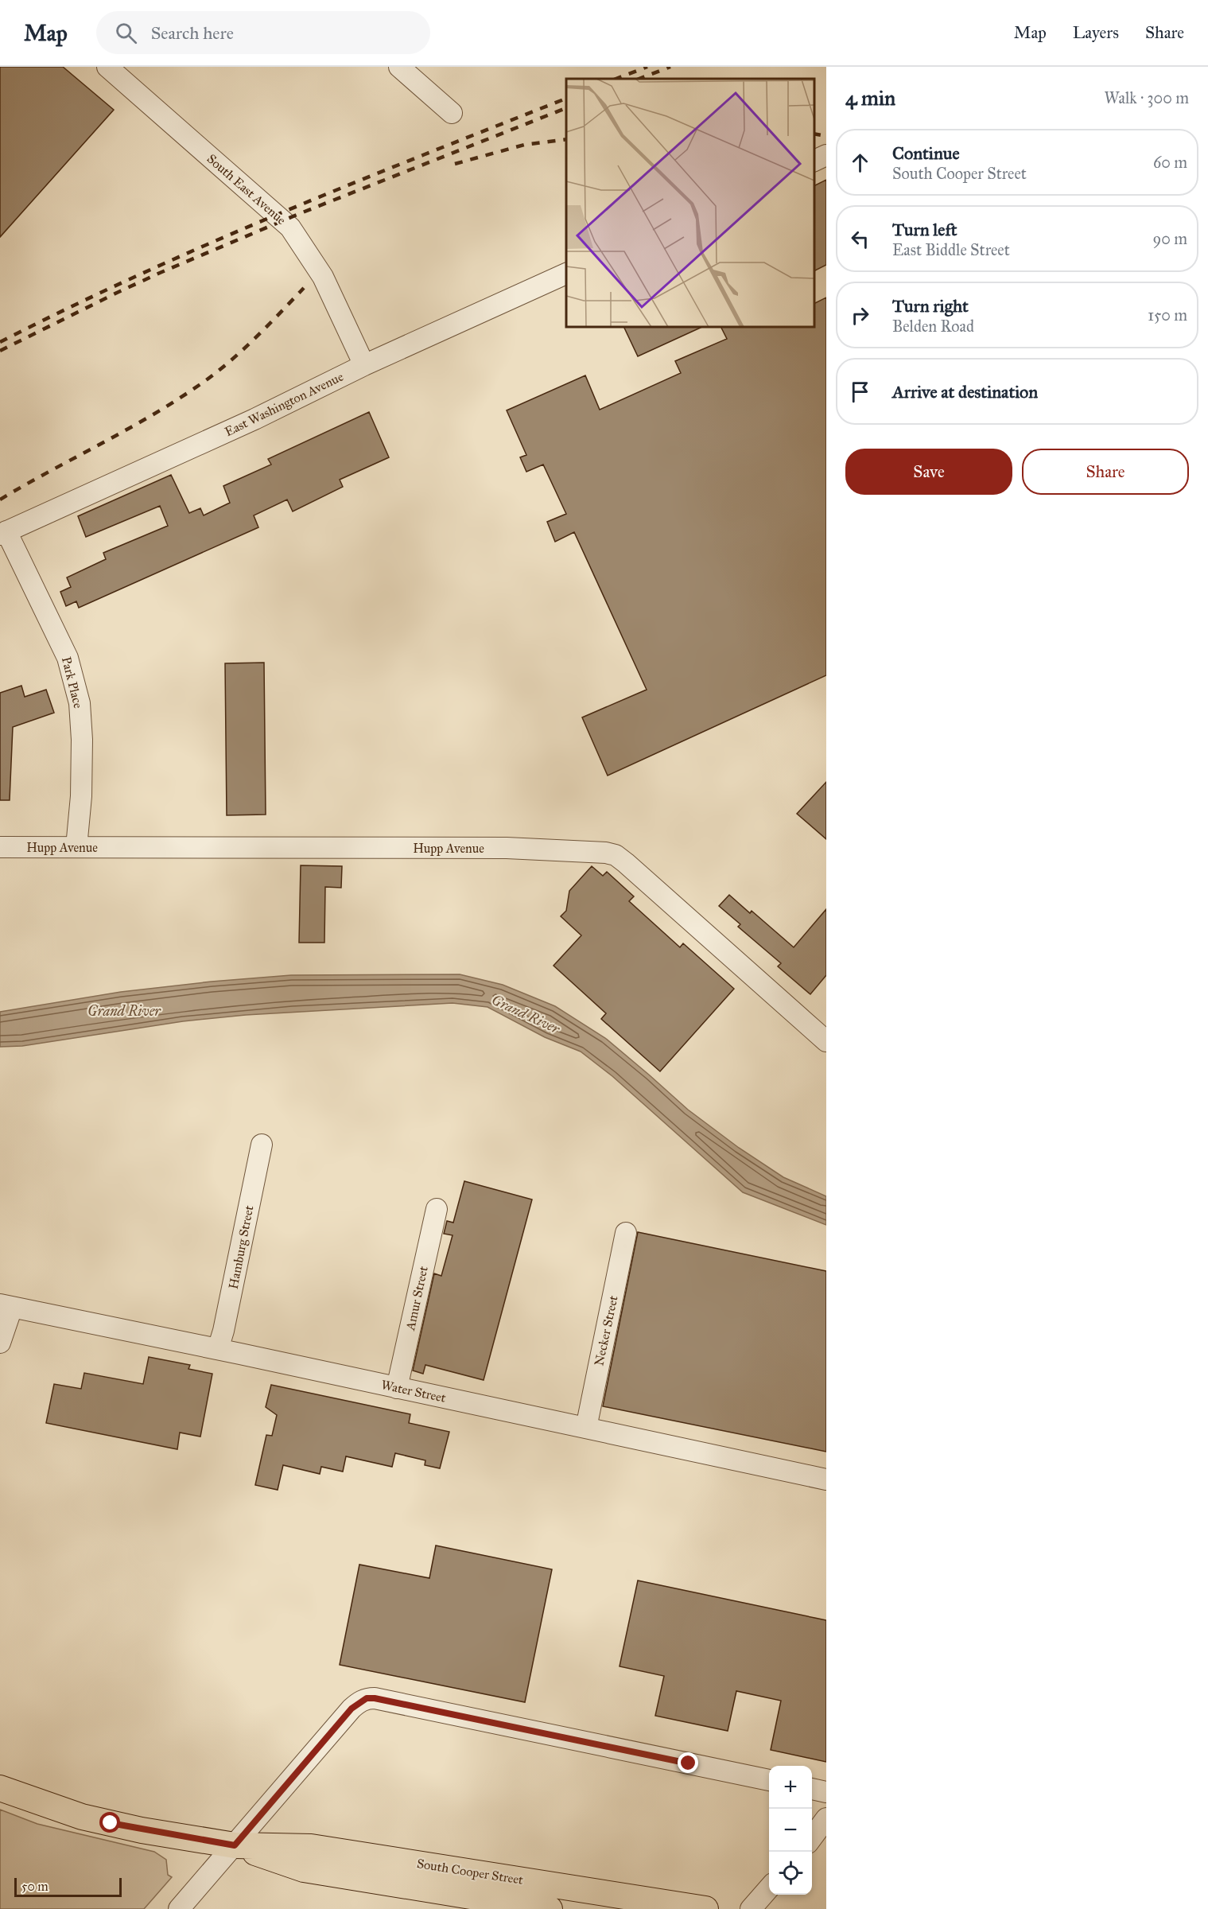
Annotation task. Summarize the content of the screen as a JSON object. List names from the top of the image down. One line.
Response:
{"streets":{"main road":["South Cooper Street"],"street":["South East Avenue","East Washington Avenue","Park Place","Hupp Avenue","Hamburg Street","Amur Street","Necker Street","Water Street"]},"crossings":[["South East Avenue","East Washington Avenue"],["East Washington Avenue","Park Place"],["Park Place","Hupp Avenue"],["Hamburg Street","Water Street"],["Amur Street","Water Street"],["Necker Street","Water Street"]],"water":["Grand River"],"scale_bar":"50 m","page":{"header":"Map","search":"Search here","nav":["Map","Layers","Share"],"heading":["4 min","Walk · 300 m"],"list":[["Continue","South Cooper Street","60 m"],["Turn left","East Biddle Street","90 m"],["Turn right","Belden Road","150 m"],"Arrive at destination"],"buttons":["Save","Share"],"map_buttons":["+","−"],"scale":"50 m"}}
